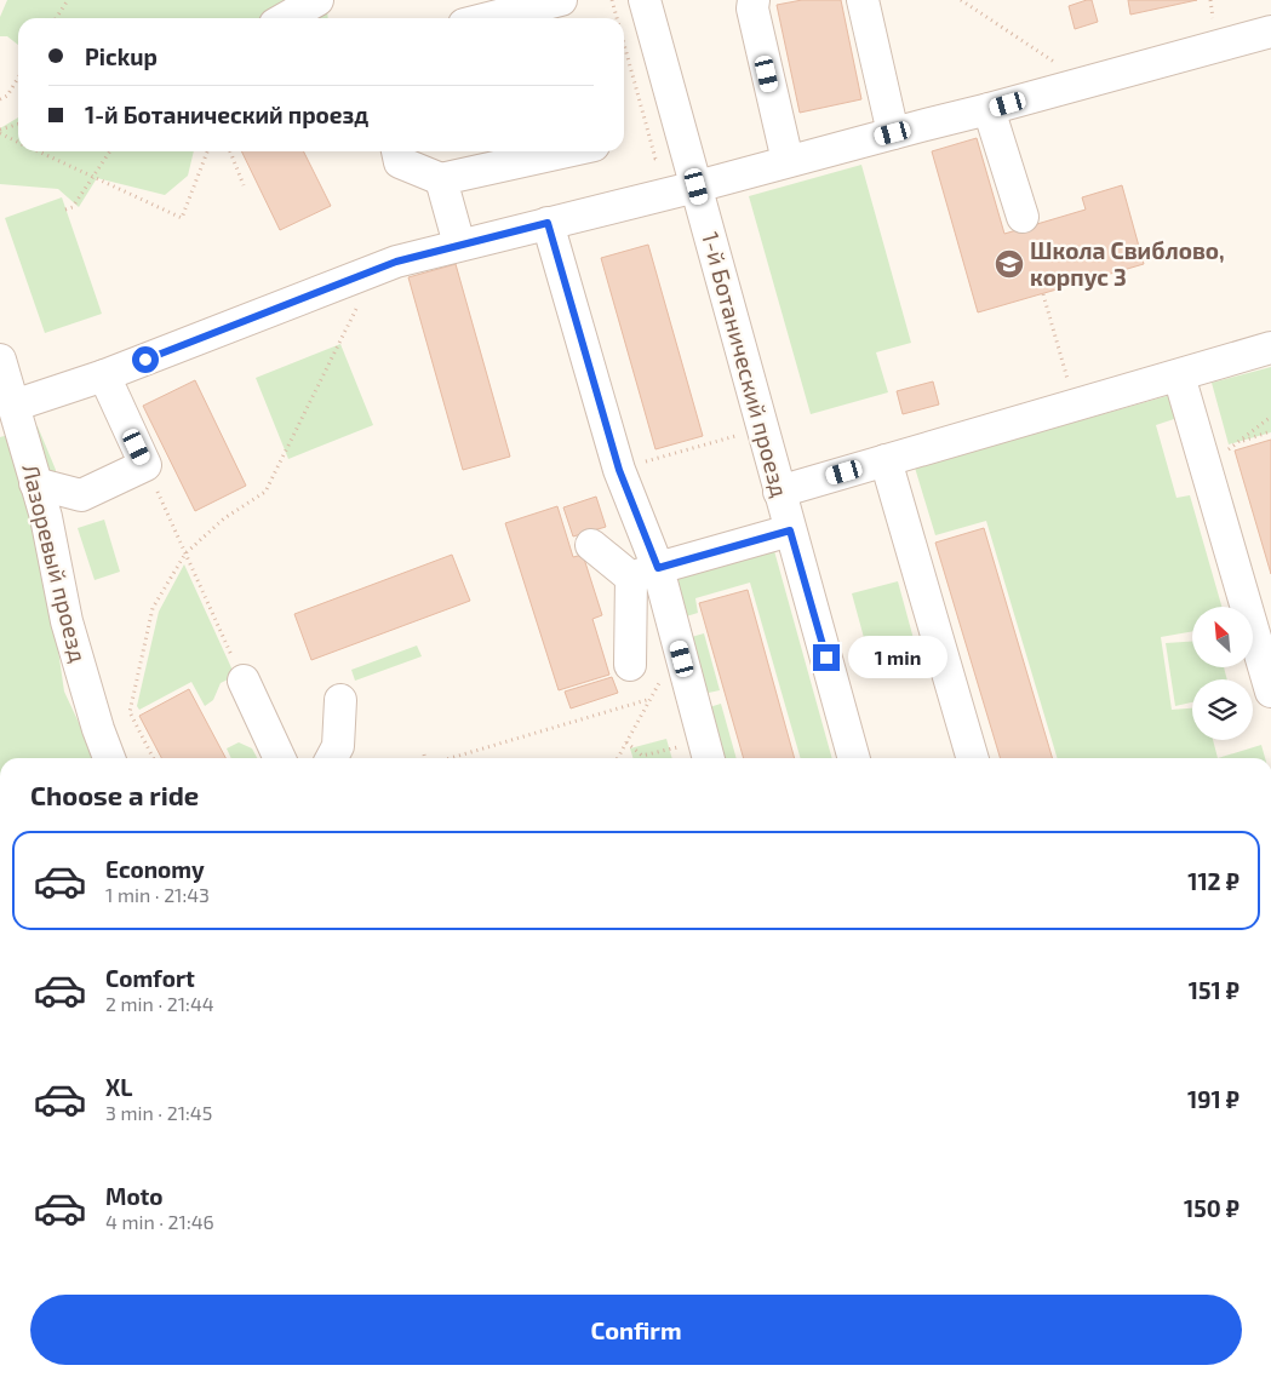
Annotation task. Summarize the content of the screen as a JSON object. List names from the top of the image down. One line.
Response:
{"streets":{"street":["1-й Ботанический проезд","Лазоревый проезд"]},"places":{"school or university":["Школа Свиблово, корпус 3"]},"north":"top left","page":{"banner":["Pickup","1-й Ботанический проезд"],"bubble":"1 min","heading":"Choose a ride","list":[{"name":"Economy","note":"1 min · 21:43","value":"112 ₽"},{"name":"Comfort","note":"2 min · 21:44","value":"151 ₽"},{"name":"XL","note":"3 min · 21:45","value":"191 ₽"},{"name":"Moto","note":"4 min · 21:46","value":"150 ₽"}],"buttons":"Confirm"}}
